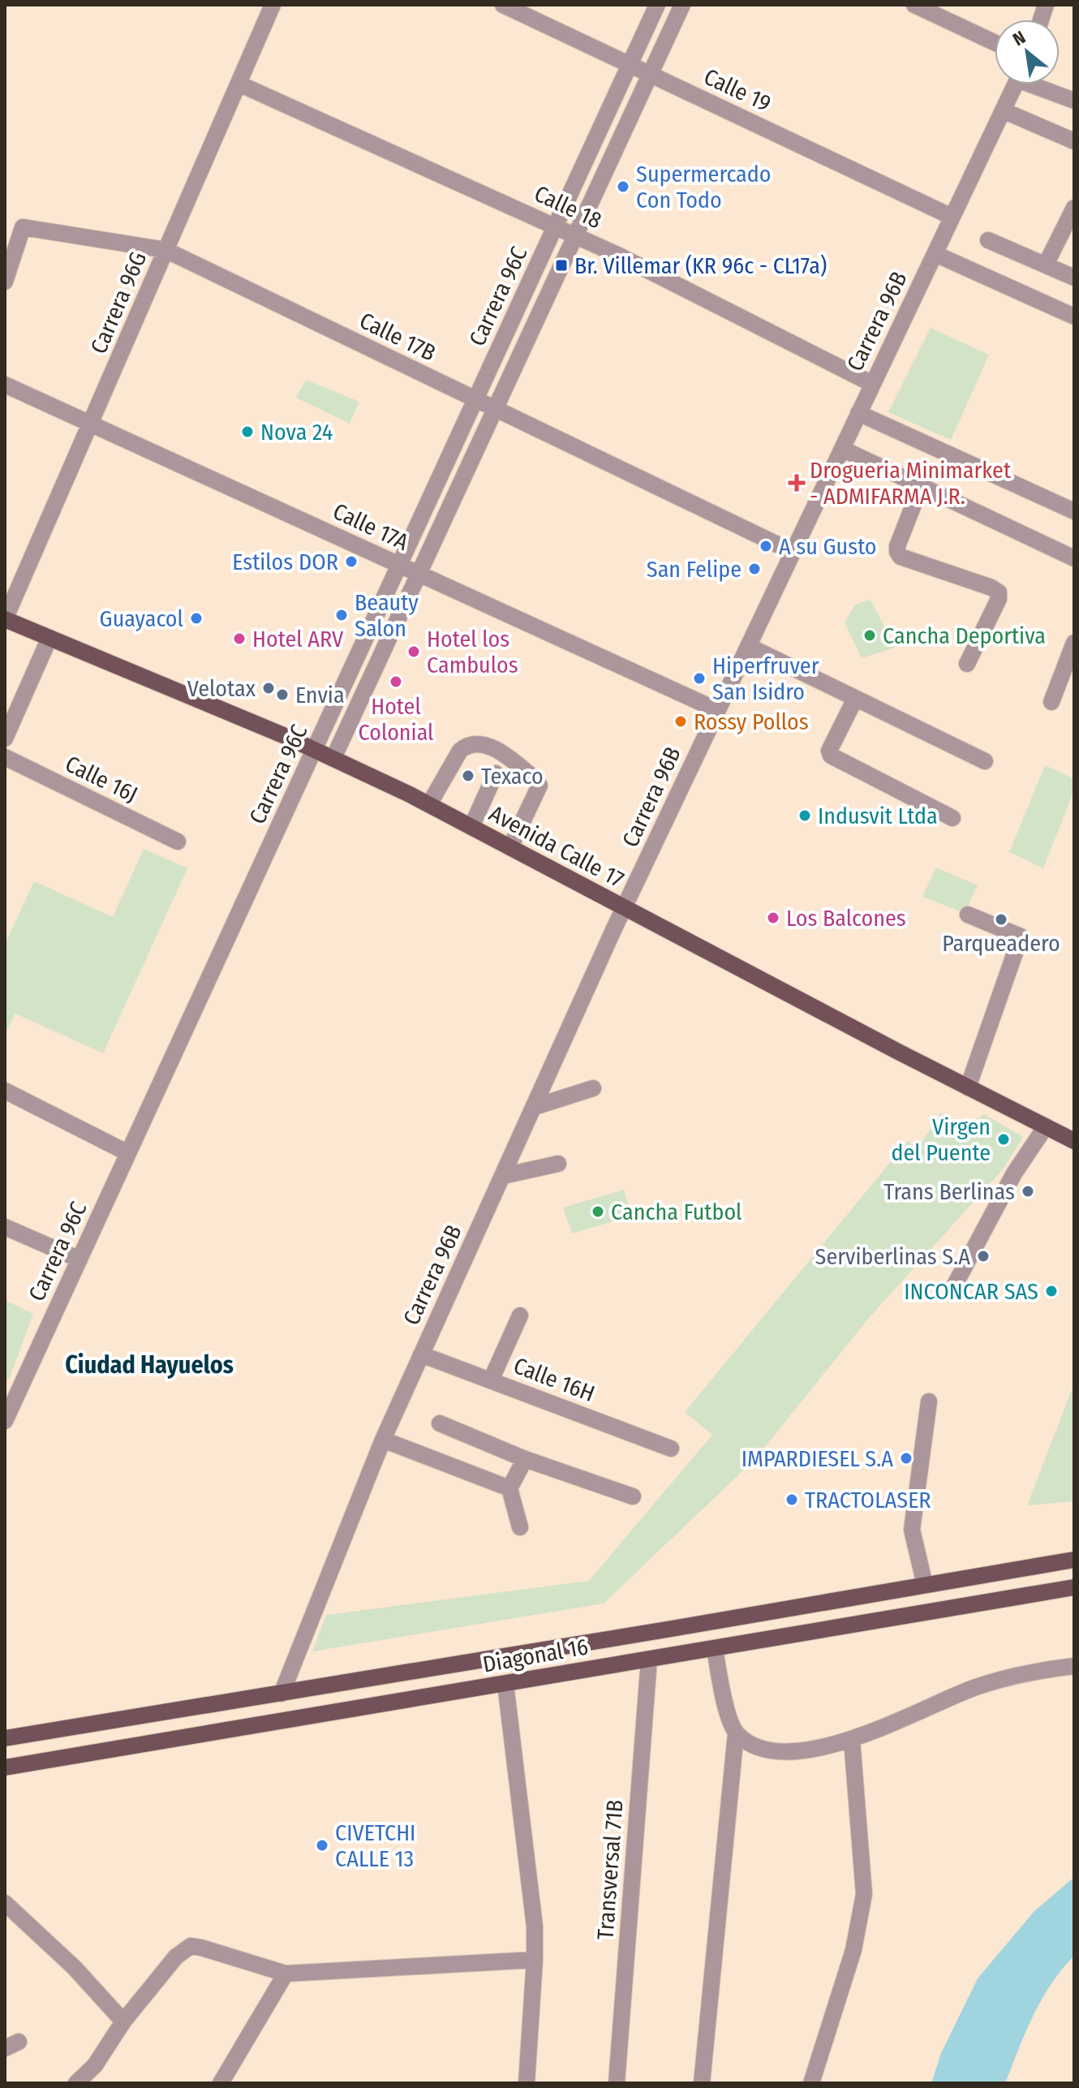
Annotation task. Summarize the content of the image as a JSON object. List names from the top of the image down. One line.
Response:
{"streets":{"main road":["Avenida Calle 17","Diagonal 16"],"street":["Calle 19","Calle 18","Carrera 96C","Carrera 96G","Carrera 96B","Calle 17B","Calle 17A","Calle 16J","Calle 16H","Transversal 71B"]},"crossings":[["Calle 19","Carrera 96C"],["Calle 19","Carrera 96B"],["Calle 18","Carrera 96C"],["Calle 18","Carrera 96G"],["Calle 18","Carrera 96B"],["Carrera 96C","Calle 17B"],["Carrera 96C","Calle 17A"],["Carrera 96C","Avenida Calle 17"],["Carrera 96G","Calle 17B"],["Carrera 96G","Calle 17A"],["Carrera 96G","Avenida Calle 17"],["Carrera 96B","Calle 17B"],["Carrera 96B","Calle 17A"],["Carrera 96B","Avenida Calle 17"],["Carrera 96B","Calle 16H"],["Carrera 96B","Diagonal 16"],["Diagonal 16","Transversal 71B"]],"districts":["Ciudad Hayuelos"],"places":{"other":["Supermercado Con Todo","Nova 24","A su Gusto","Estilos DOR","San Felipe","Beauty Salon","Guayacol","Cancha Deportiva","Hotel ARV","Hotel los Cambulos","Hiperfruver San Isidro","Hotel Colonial","Velotax","Envia","Rossy Pollos","Texaco","Indusvit Ltda","Los Balcones","Parqueadero","Virgen del Puente","Trans Berlinas","Cancha Futbol","Serviberlinas S.A","INCONCAR SAS","IMPARDIESEL S.A","TRACTOLASER","CIVETCHI CALLE 13"],"transit":["Br. Villemar (KR 96c - CL17a)"],"health":["Drogueria Minimarket - ADMIFARMA J.R."]},"north":"top left"}
